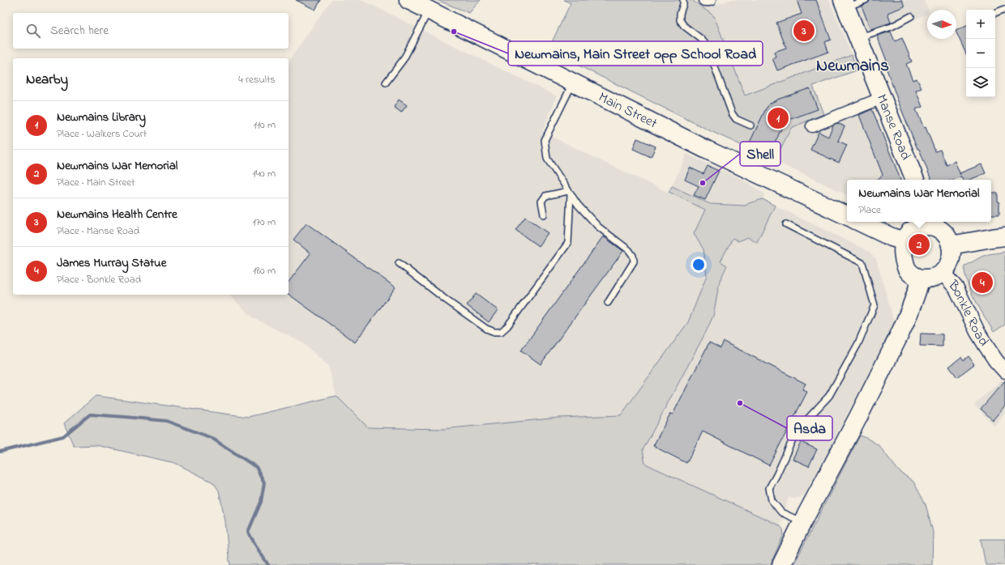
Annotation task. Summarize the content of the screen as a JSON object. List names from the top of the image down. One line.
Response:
{"streets":{"main road":["Main Street","Manse Road"],"street":["Bonkle Road"]},"districts":["Newmains"],"places":["Newmains, Main Street opp School Road","Shell","Asda"],"north":"right","page":{"map_buttons":["+","−"],"search":"Search here","pins":["3","1","2","4"],"heading":["Nearby","4 results"],"list":[{"mark":"1","name":"Newmains Library","note":"Place · Walkers Court","value":"110 m"},{"mark":"2","name":"Newmains War Memorial","note":"Place · Main Street","value":"140 m"},{"mark":"3","name":"Newmains Health Centre","note":"Place · Manse Road","value":"170 m"},{"mark":"4","name":"James Murray Statue","note":"Place · Bonkle Road","value":"180 m"}],"popup":["Newmains War Memorial","Place"]}}
